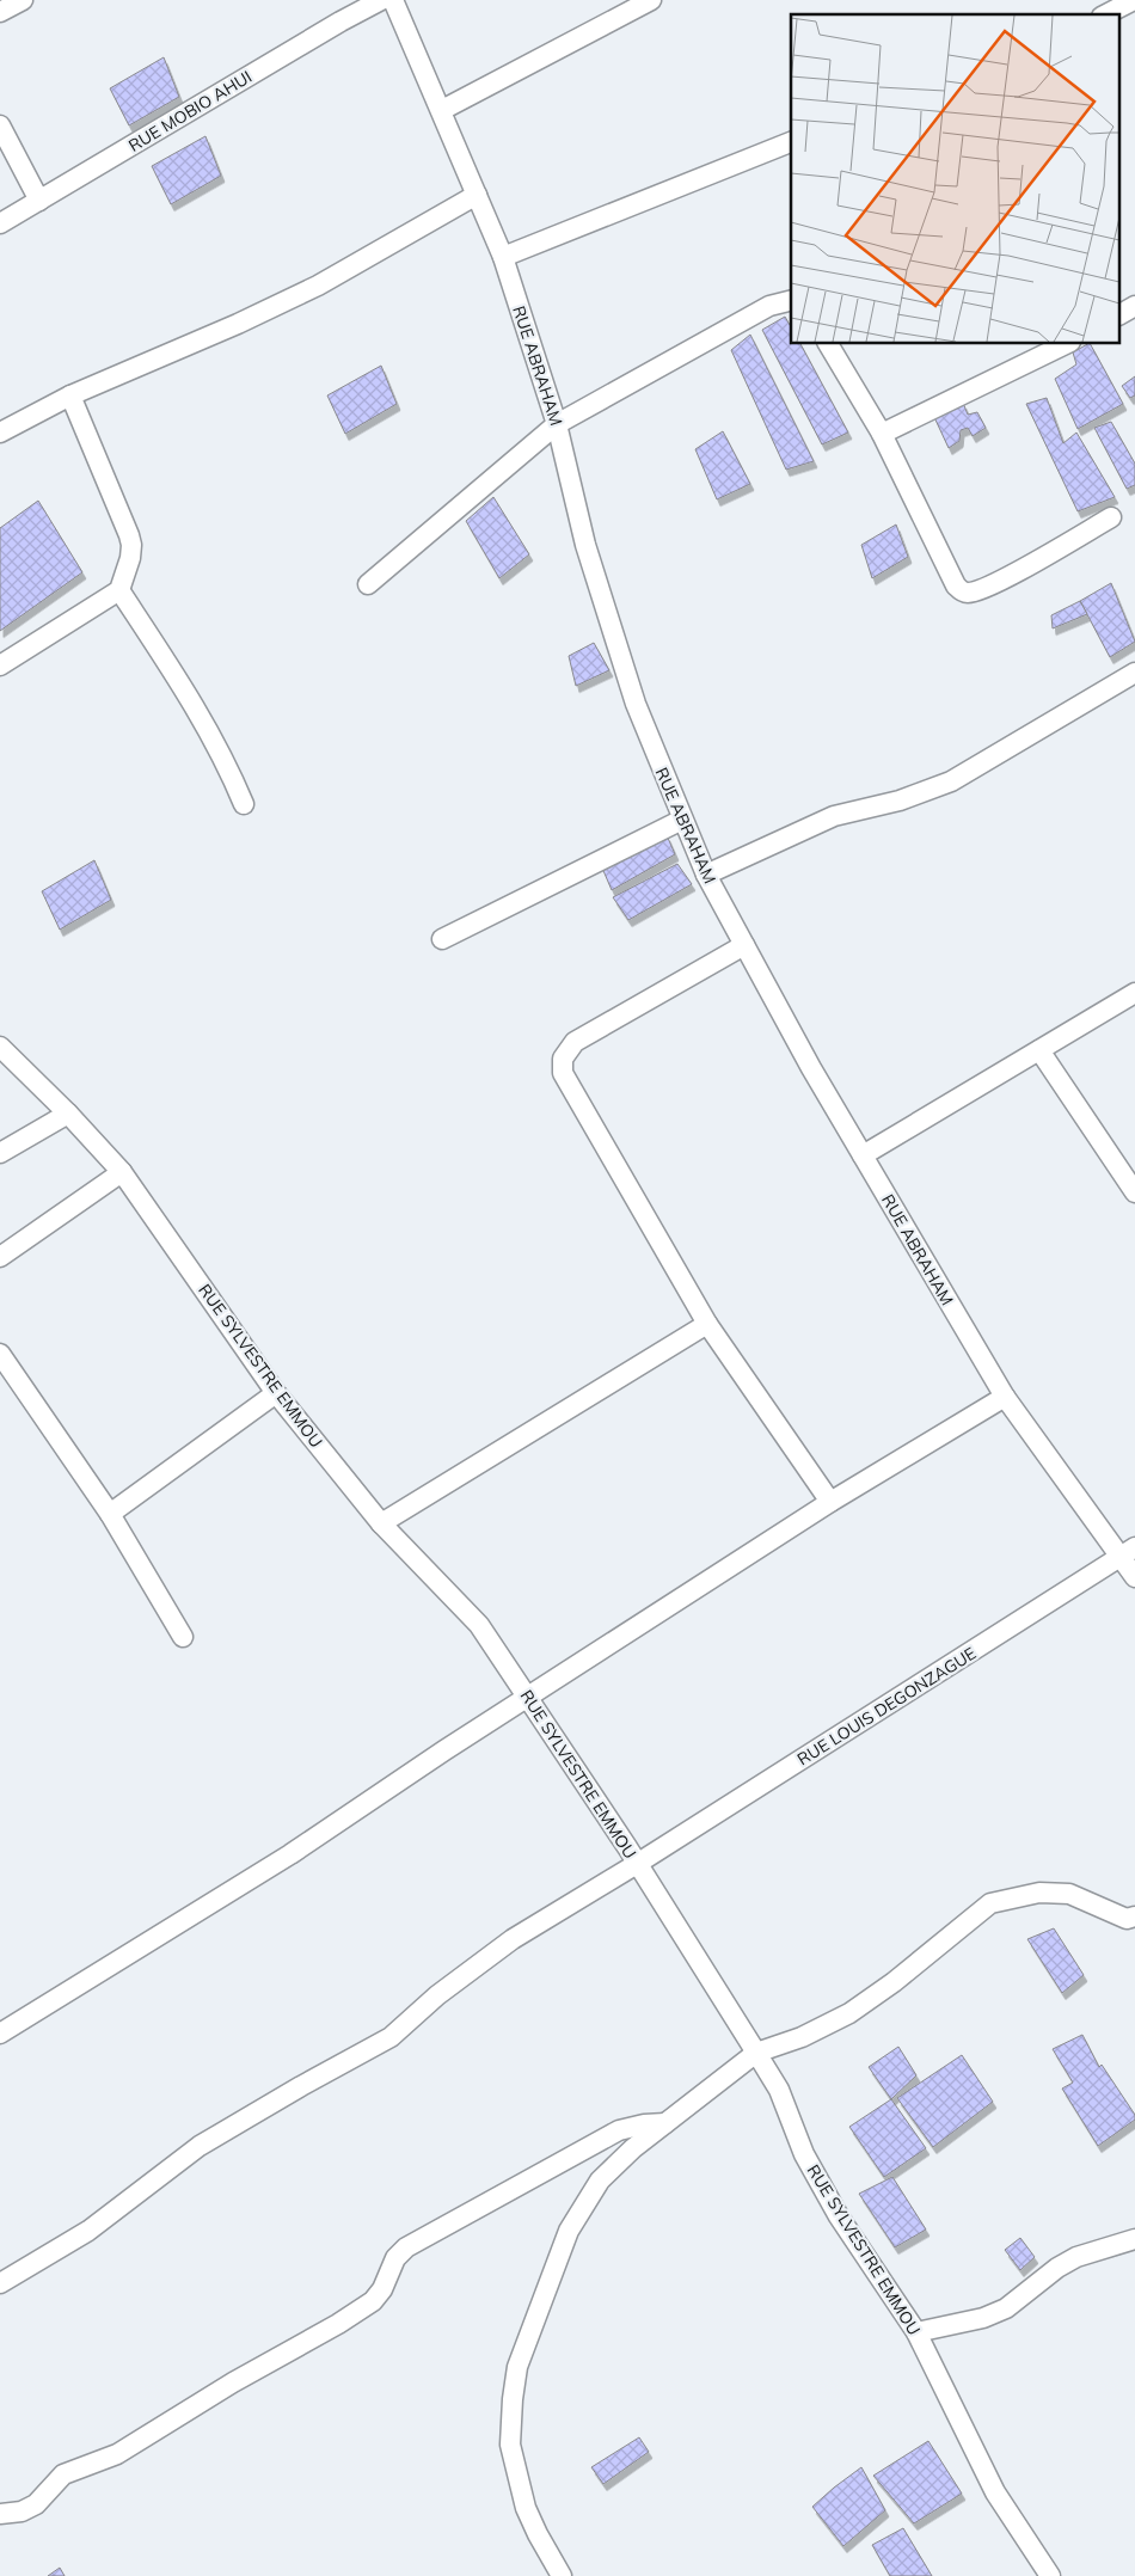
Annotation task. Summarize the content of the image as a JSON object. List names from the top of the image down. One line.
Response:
{"streets":{"street":["RUE MOBIO AHUI","RUE ABRAHAM","RUE SYLVESTRE EMMOU","RUE LOUIS DEGONZAGUE"]},"crossings":[["RUE ABRAHAM","RUE LOUIS DEGONZAGUE"],["RUE SYLVESTRE EMMOU","RUE LOUIS DEGONZAGUE"]]}
